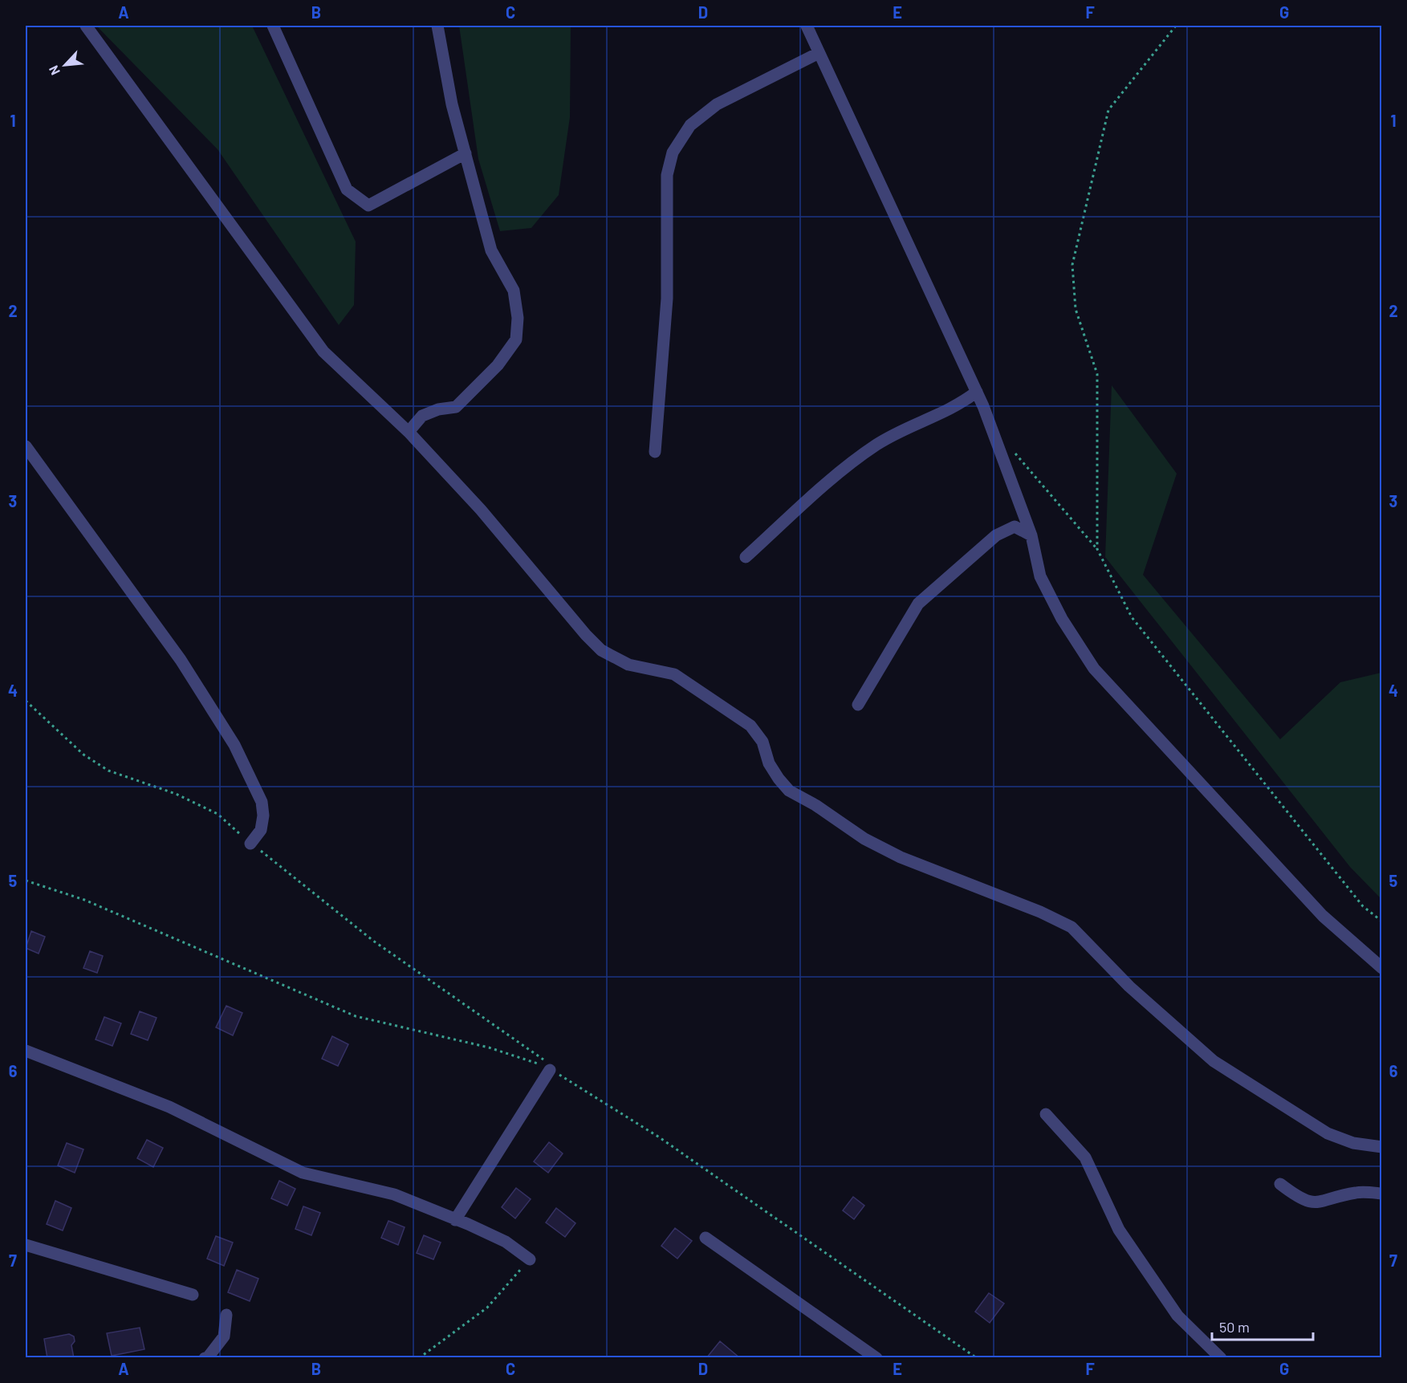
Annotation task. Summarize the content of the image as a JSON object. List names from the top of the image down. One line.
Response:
{"scale_bar":"50 m","north":"bottom left","grid":{"columns":["A","B","C","D","E","F","G"],"rows":["1","2","3","4","5","6","7"]}}
